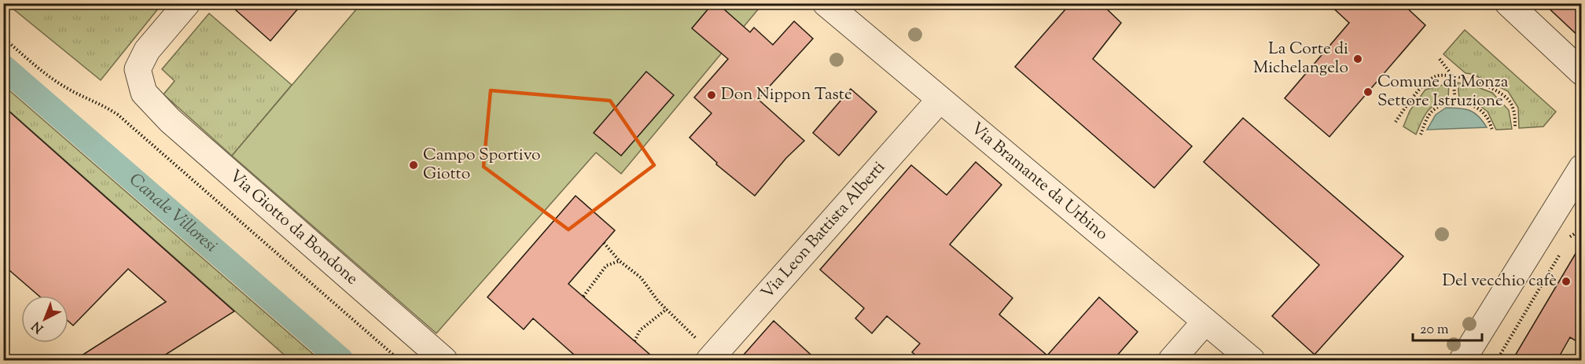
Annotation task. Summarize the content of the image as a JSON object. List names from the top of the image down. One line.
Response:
{"streets":{"street":["Via Bramante da Urbino","Via Giotto da Bondone","Via Leon Battista Alberti"]},"crossings":[["Via Bramante da Urbino","Via Leon Battista Alberti"]],"water":["Canale Villoresi"],"places":["La Corte di Michelangelo","Comune di Monza Settore Istruzione","Don Nippon Taste","Campo Sportivo Giotto","Del vecchio cafè"],"scale_bar":"20 m","north":"bottom left"}
